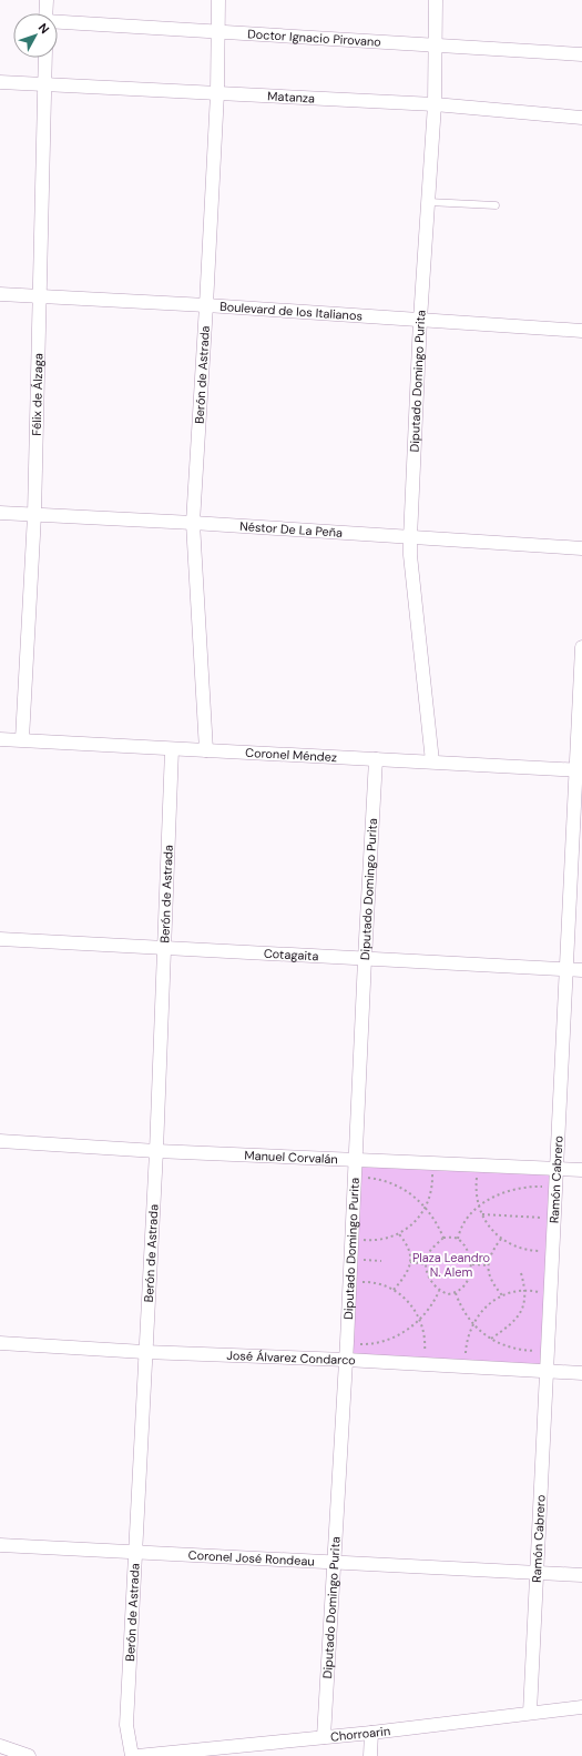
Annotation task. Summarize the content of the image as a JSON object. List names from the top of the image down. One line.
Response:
{"streets":{"street":["Doctor Ignacio Pirovano","Matanza","Boulevard de los Italianos","Berón de Astrada","Diputado Domingo Purita","Félix de Álzaga","Néstor De La Peña","Coronel Méndez","Cotagaita","Manuel Corvalán","Ramón Cabrero","José Álvarez Condarco","Coronel José Rondeau","Chorroarin"]},"crossings":[["Doctor Ignacio Pirovano","Berón de Astrada"],["Doctor Ignacio Pirovano","Diputado Domingo Purita"],["Matanza","Berón de Astrada"],["Matanza","Diputado Domingo Purita"],["Matanza","Félix de Álzaga"],["Boulevard de los Italianos","Berón de Astrada"],["Boulevard de los Italianos","Diputado Domingo Purita"],["Boulevard de los Italianos","Félix de Álzaga"],["Berón de Astrada","Néstor De La Peña"],["Berón de Astrada","Coronel Méndez"],["Berón de Astrada","Cotagaita"],["Berón de Astrada","Manuel Corvalán"],["Berón de Astrada","José Álvarez Condarco"],["Berón de Astrada","Coronel José Rondeau"],["Diputado Domingo Purita","Néstor De La Peña"],["Diputado Domingo Purita","Coronel Méndez"],["Diputado Domingo Purita","Cotagaita"],["Diputado Domingo Purita","Manuel Corvalán"],["Diputado Domingo Purita","José Álvarez Condarco"],["Diputado Domingo Purita","Coronel José Rondeau"],["Diputado Domingo Purita","Chorroarin"],["Félix de Álzaga","Néstor De La Peña"],["Félix de Álzaga","Coronel Méndez"],["Coronel Méndez","Ramón Cabrero"],["Cotagaita","Ramón Cabrero"],["Manuel Corvalán","Ramón Cabrero"],["Ramón Cabrero","José Álvarez Condarco"],["Ramón Cabrero","Coronel José Rondeau"],["Ramón Cabrero","Chorroarin"]],"parks":["Plaza Leandro N. Alem"],"north":"top right"}
